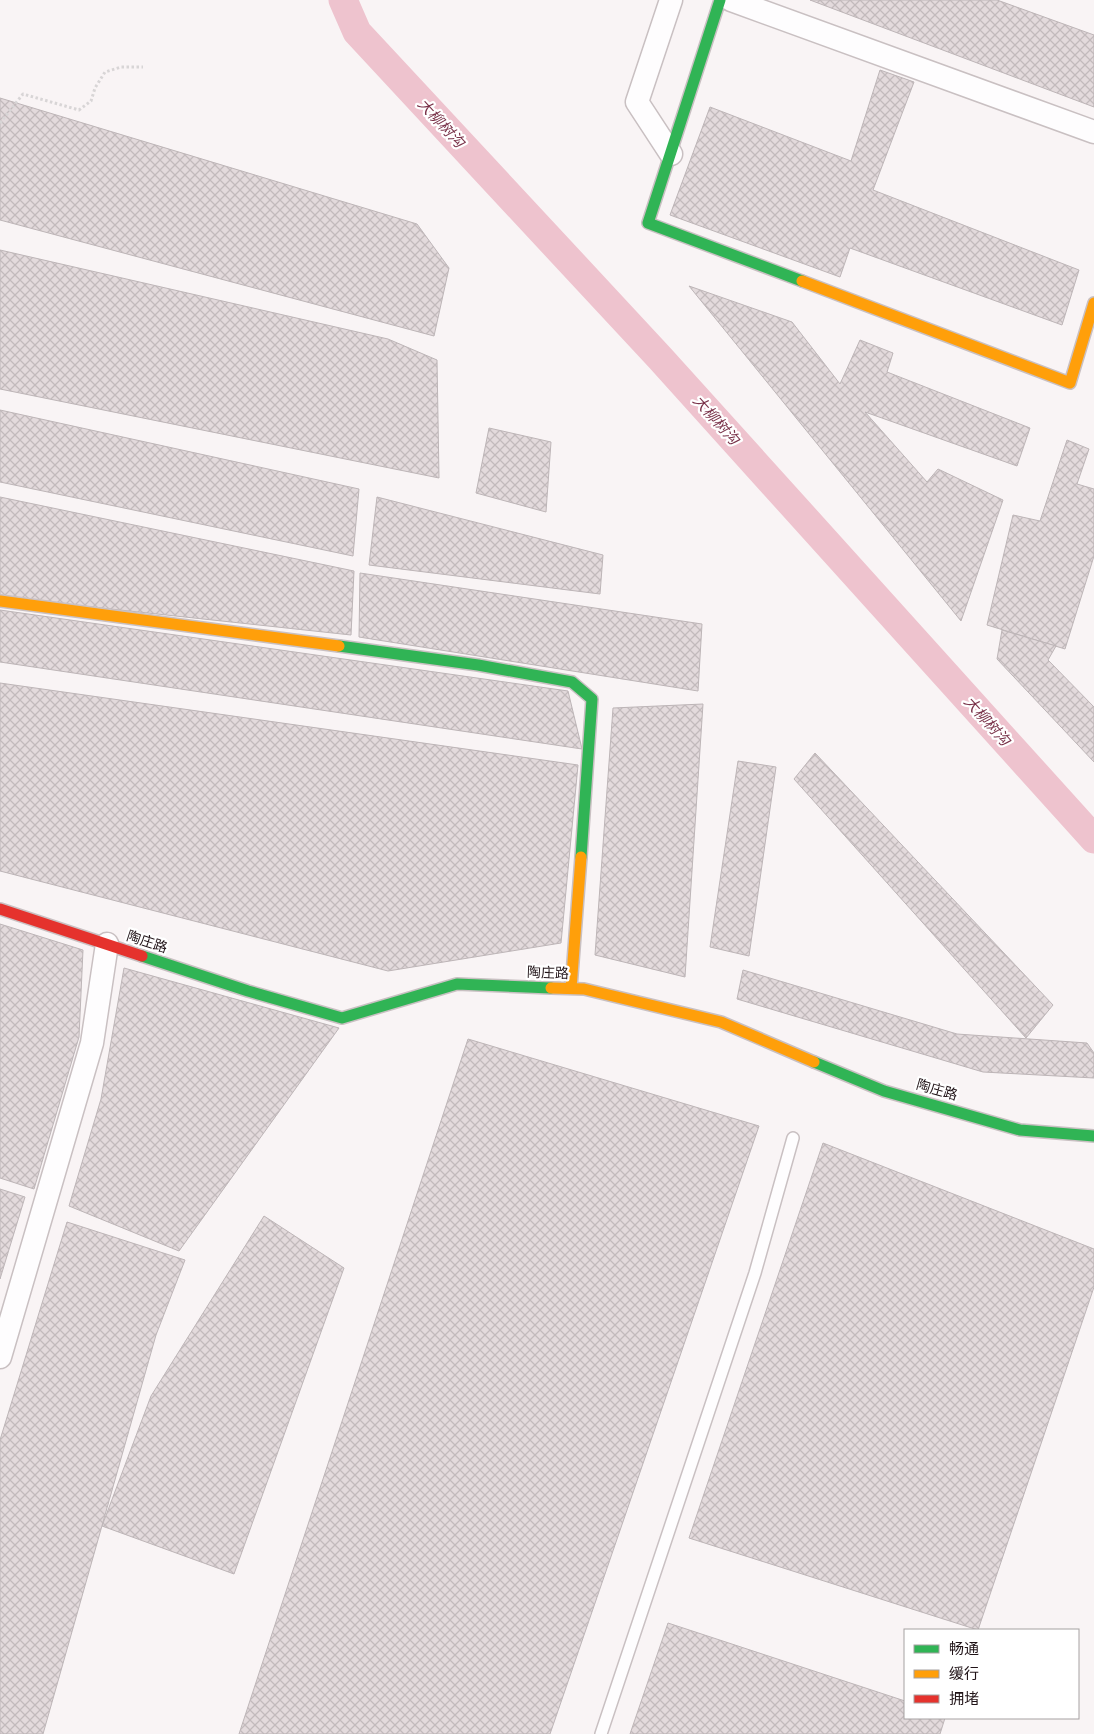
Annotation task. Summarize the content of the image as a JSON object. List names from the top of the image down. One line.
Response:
{"streets":{"street":["陶庄路"]},"water":["大柳树沟"],"legend":["畅通","缓行","拥堵"]}
